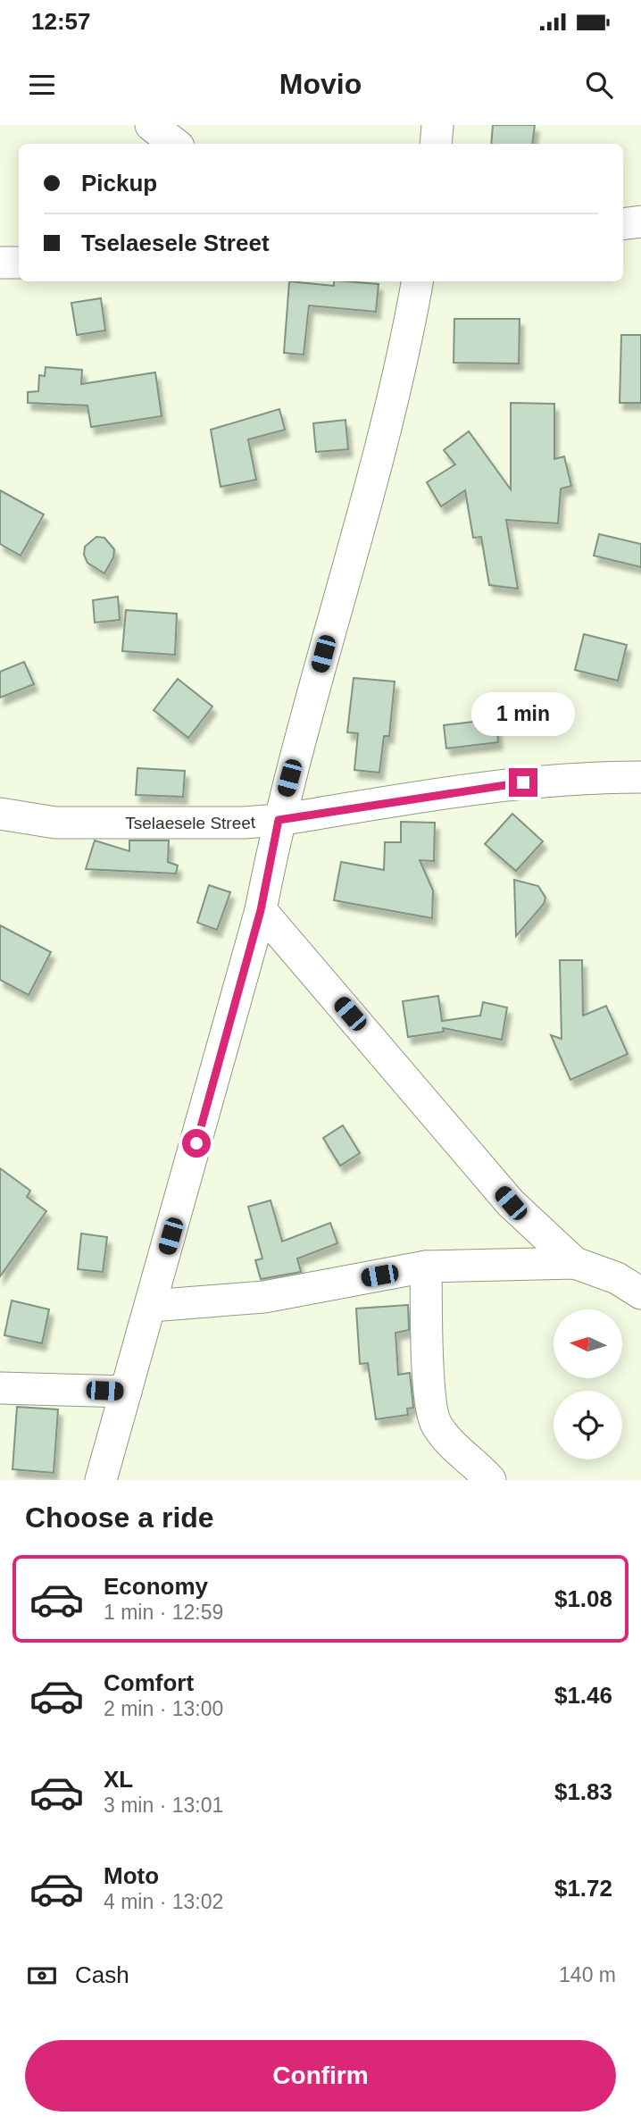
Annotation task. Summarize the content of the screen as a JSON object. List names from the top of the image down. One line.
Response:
{"streets":{"street":["Tselaesele Street"]},"north":"left","page":{"status":"12:57","header":"Movio","banner":["Pickup","Tselaesele Street"],"bubble":"1 min","heading":"Choose a ride","list":[{"name":"Economy","note":"1 min · 12:59","value":"$1.08"},{"name":"Comfort","note":"2 min · 13:00","value":"$1.46"},{"name":"XL","note":"3 min · 13:01","value":"$1.83"},{"name":"Moto","note":"4 min · 13:02","value":"$1.72"}],"pay":["Cash","140 m"],"buttons":"Confirm"}}
